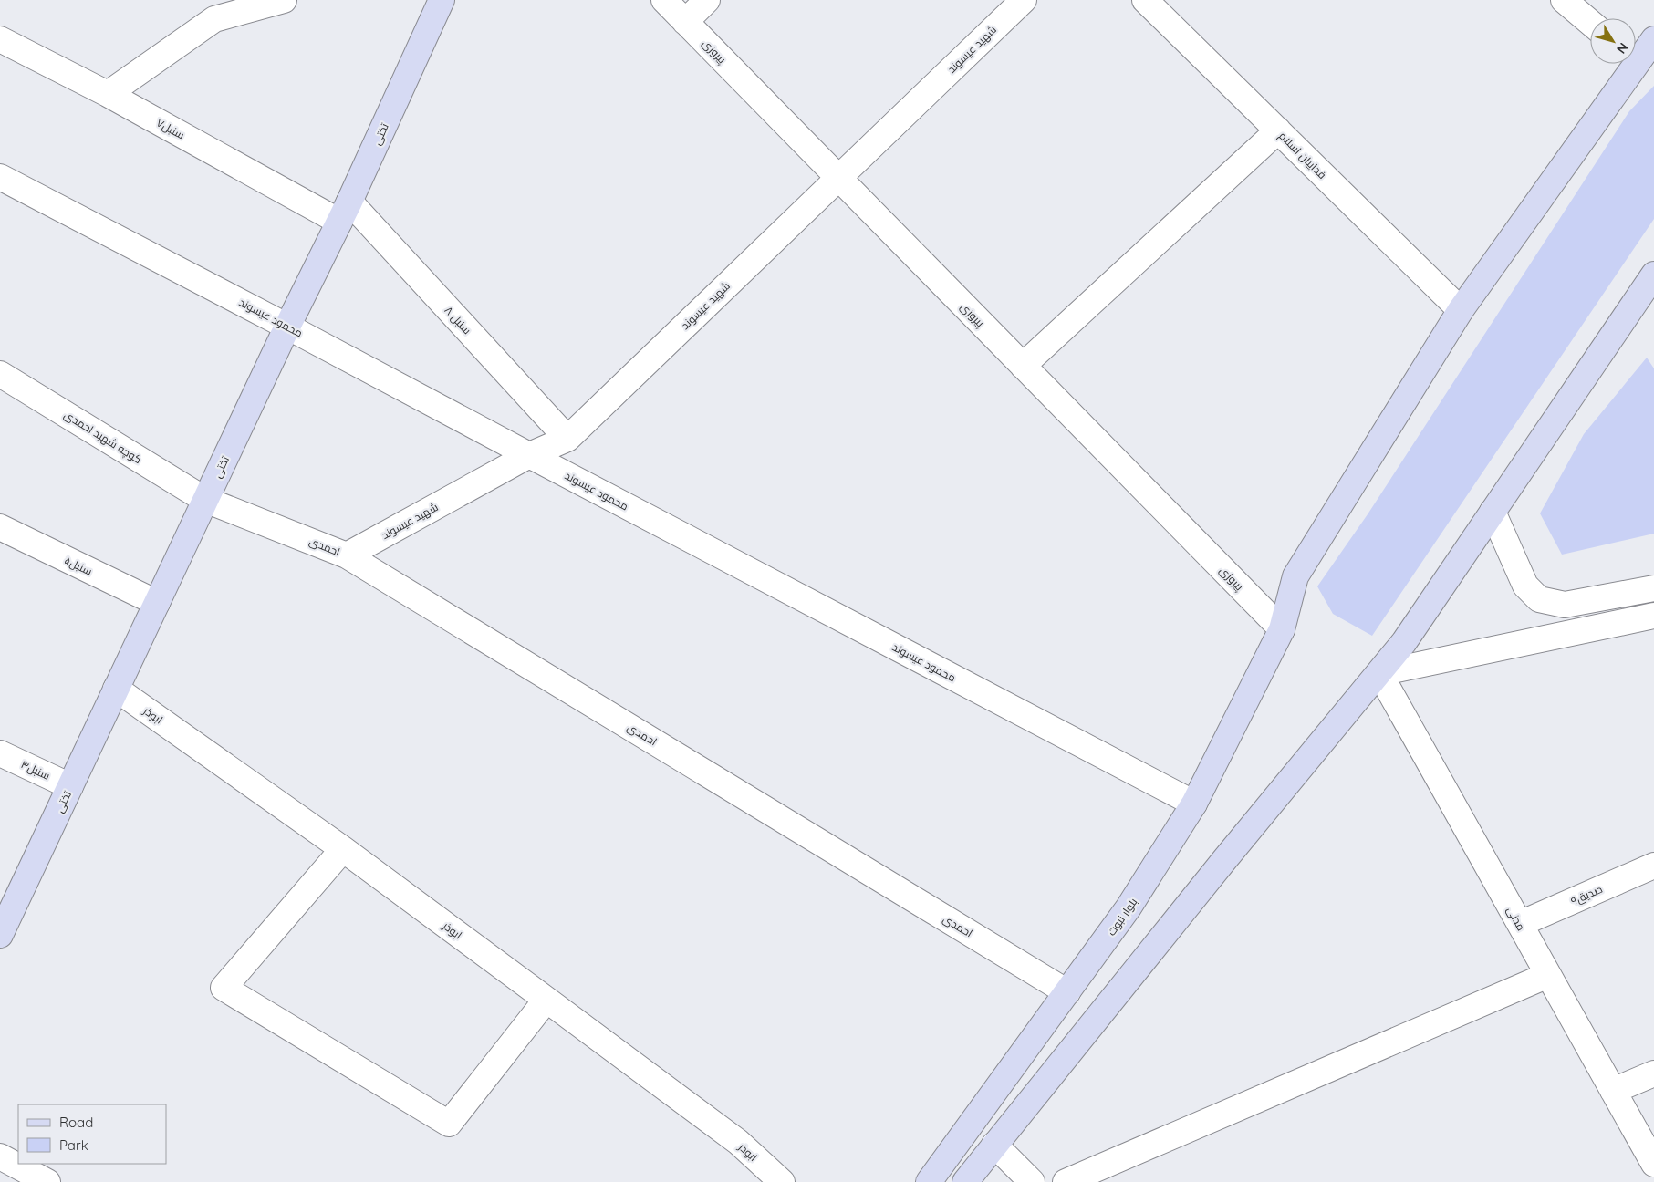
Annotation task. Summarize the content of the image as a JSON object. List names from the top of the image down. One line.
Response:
{"streets":{"street":["شهید عیسوند","پیروزی","سنبل۷","تختی","فداییان اسلام","محمود عیسوند","سنبل ۸","کوچه شهید احمدی","احمدی","سنبل۵","ابوذر","سنبل۴","صدیق۹","بلوار نبوت","مدنی"]},"crossings":[["شهید عیسوند","پیروزی"],["شهید عیسوند","محمود عیسوند"],["شهید عیسوند","سنبل ۸"],["شهید عیسوند","احمدی"],["پیروزی","بلوار نبوت"],["سنبل۷","تختی"],["سنبل۷","سنبل ۸"],["تختی","محمود عیسوند"],["تختی","سنبل ۸"],["تختی","کوچه شهید احمدی"],["تختی","احمدی"],["تختی","سنبل۵"],["تختی","ابوذر"],["تختی","سنبل۴"],["فداییان اسلام","بلوار نبوت"],["محمود عیسوند","بلوار نبوت"],["کوچه شهید احمدی","احمدی"],["احمدی","بلوار نبوت"],["صدیق۹","مدنی"]],"legend":["Road","Park"],"north":"bottom right"}
